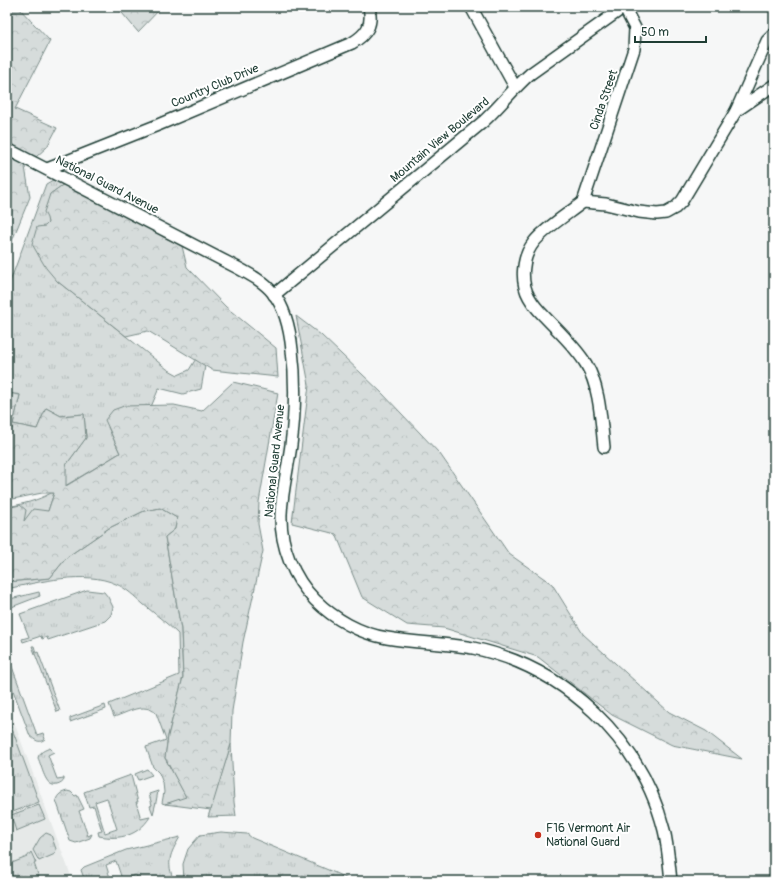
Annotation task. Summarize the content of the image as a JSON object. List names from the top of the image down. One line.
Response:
{"streets":{"street":["Country Club Drive","Cinda Street","Mountain View Boulevard","National Guard Avenue"]},"crossings":[["Country Club Drive","National Guard Avenue"],["Cinda Street","Mountain View Boulevard"],["Mountain View Boulevard","National Guard Avenue"]],"places":["F16 Vermont Air National Guard"],"scale_bar":"50 m"}
